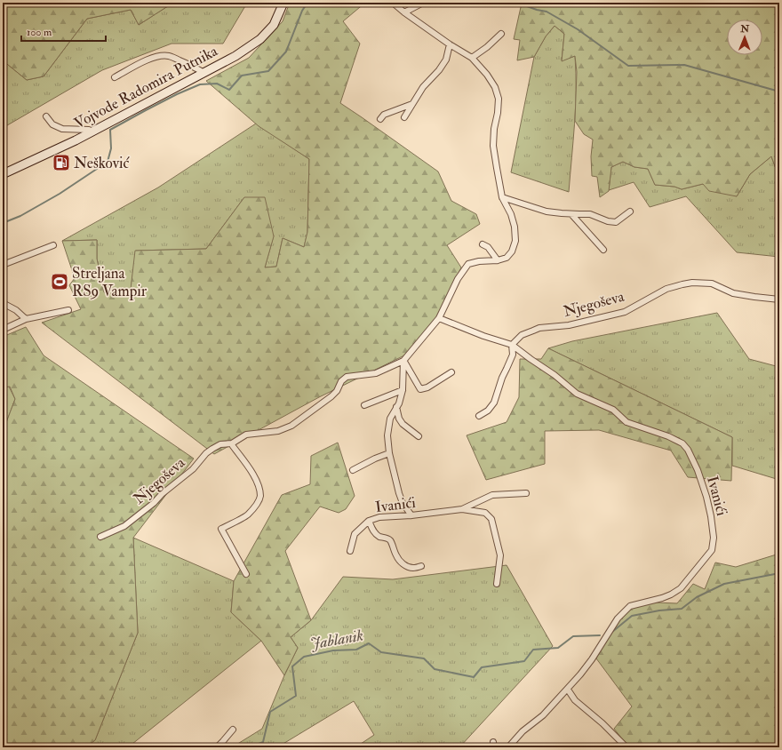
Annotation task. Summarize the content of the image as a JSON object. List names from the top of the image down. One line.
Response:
{"streets":{"main road":["Vojvode Radomira Putnika"],"street":["Njegoševa","Ivanići"]},"crossings":[["Njegoševa","Ivanići"]],"water":["Jablanik"],"places":{"fuel station":["Nešković"],"sports":["Streljana RS9 Vampir"]},"scale_bar":"100 m","north":"top"}
